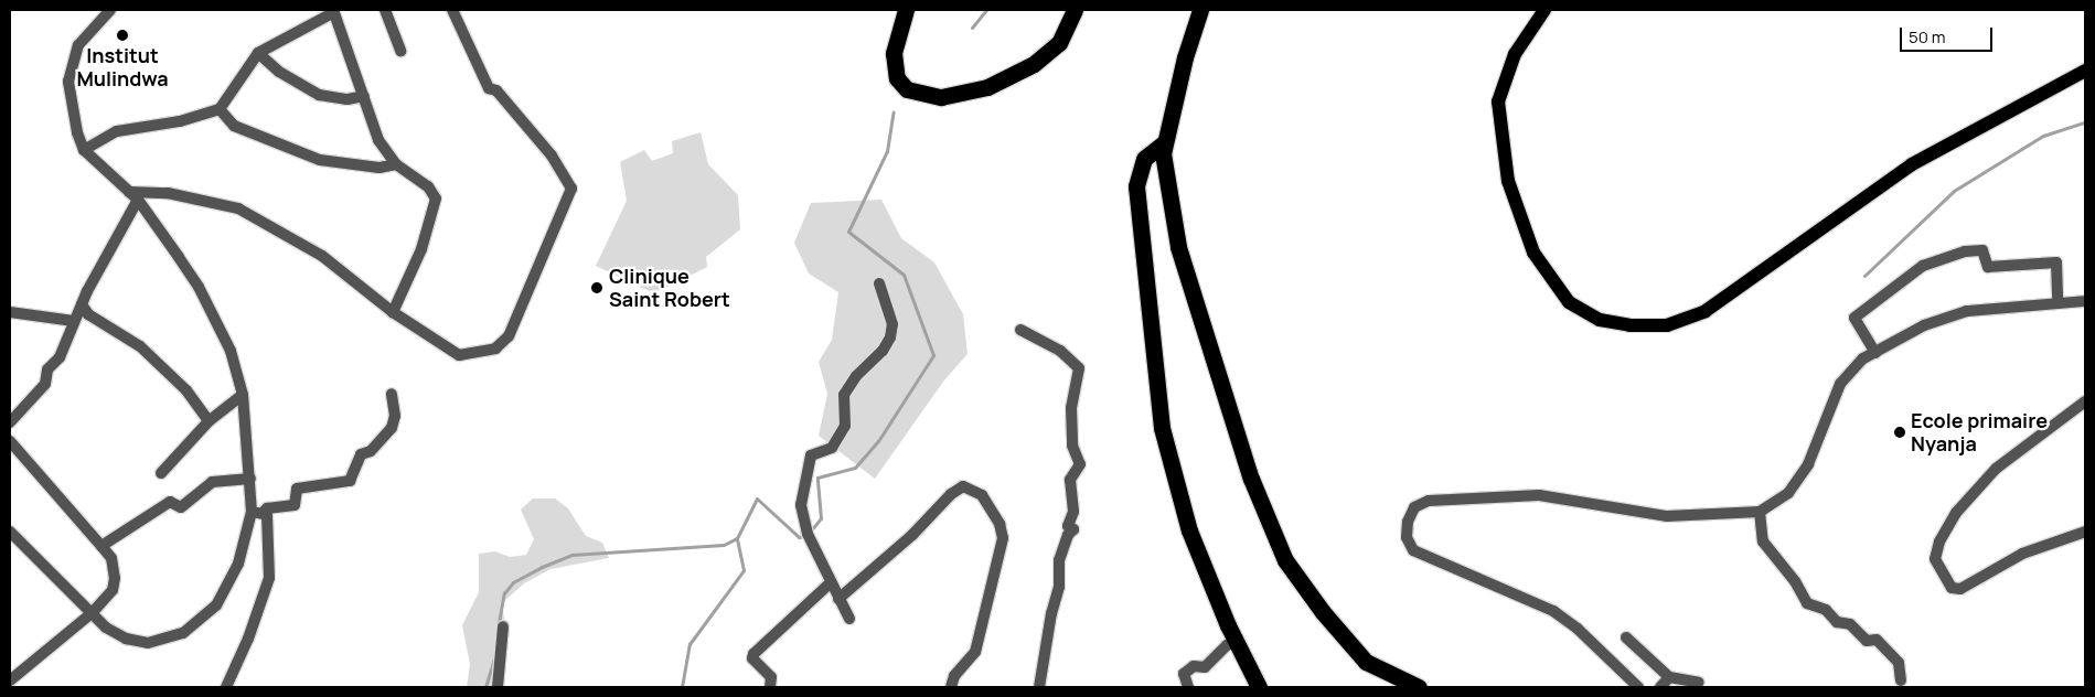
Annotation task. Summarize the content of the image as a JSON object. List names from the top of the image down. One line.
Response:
{"places":["Institut Mulindwa","Clinique Saint Robert","Ecole primaire Nyanja"],"scale_bar":"50 m"}
